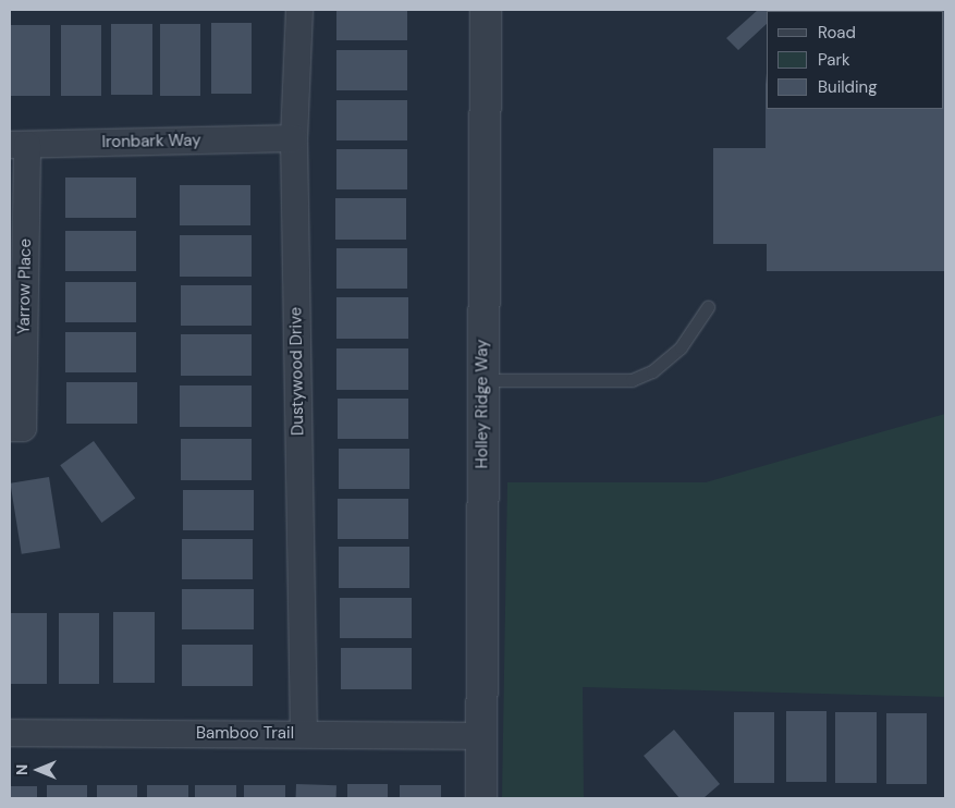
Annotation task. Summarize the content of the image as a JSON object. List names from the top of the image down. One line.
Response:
{"streets":{"street":["Ironbark Way","Yarrow Place","Dustywood Drive","Holley Ridge Way","Bamboo Trail"]},"crossings":[["Ironbark Way","Yarrow Place"],["Ironbark Way","Dustywood Drive"],["Dustywood Drive","Bamboo Trail"],["Holley Ridge Way","Bamboo Trail"]],"legend":["Road","Park","Building"],"north":"left"}
